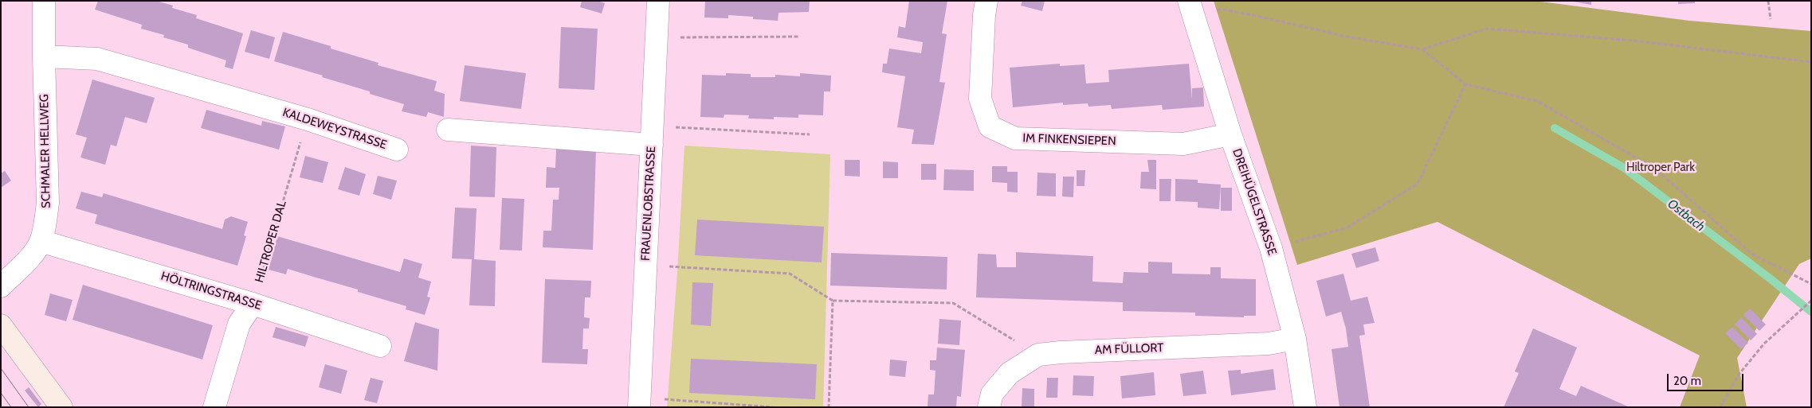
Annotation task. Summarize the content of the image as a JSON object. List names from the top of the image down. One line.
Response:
{"streets":{"street":["KALDEWEYSTRASSE","IM FINKENSIEPEN","SCHMALER HELLWEG","DREIHÜGELSTRASSE","FRAUENLOBSTRASSE","HÖLTRINGSTRASSE","AM FÜLLORT"],"path":["HILTROPER DAL"]},"crossings":[["KALDEWEYSTRASSE","SCHMALER HELLWEG"],["KALDEWEYSTRASSE","HILTROPER DAL"],["IM FINKENSIEPEN","DREIHÜGELSTRASSE"],["SCHMALER HELLWEG","HÖLTRINGSTRASSE"],["DREIHÜGELSTRASSE","AM FÜLLORT"],["HILTROPER DAL","HÖLTRINGSTRASSE"]],"water":["Ostbach"],"parks":["Hiltroper Park"],"scale_bar":"20 m"}
